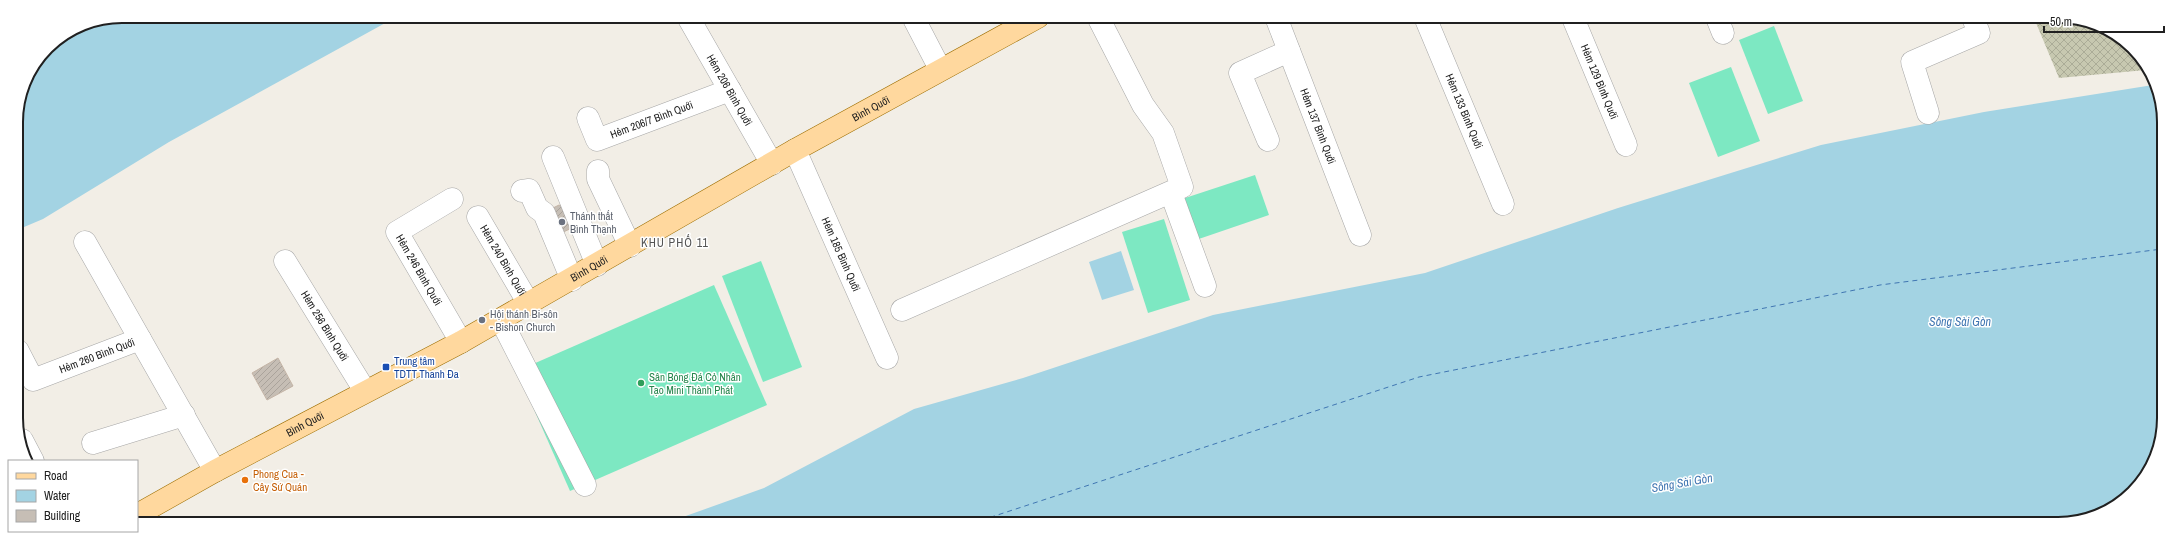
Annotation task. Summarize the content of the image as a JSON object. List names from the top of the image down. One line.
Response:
{"streets":{"main road":["Bình Quới"],"street":["Hẻm 129 Bình Quới","Hẻm 206 Bình Quới","Hẻm 133 Bình Quới","Hẻm 206/7 Bình Quới","Hẻm 137 Bình Quới","Hẻm 185 Bình Quới","Hẻm 240 Bình Quới","Hẻm 246 Bình Quới","Hẻm 256 Bình Quới","Hẻm 260 Bình Quới"]},"crossings":[["Hẻm 206 Bình Quới","Bình Quới"],["Hẻm 206 Bình Quới","Hẻm 206/7 Bình Quới"],["Bình Quới","Hẻm 185 Bình Quới"],["Bình Quới","Hẻm 240 Bình Quới"],["Bình Quới","Hẻm 246 Bình Quới"],["Bình Quới","Hẻm 256 Bình Quới"],["Bình Quới","Hẻm 260 Bình Quới"]],"districts":["KHU PHỐ 11"],"water":["Sông Sài Gòn"],"places":{"other":["Thánh thất Bình Thạnh","Hội thánh Bi-sôn - Bishon Church","Sân Bóng Đá Cỏ Nhân Tạo Mini Thành Phát","Phong Cua - Cây Sứ Quán"],"transit":["Trung tâm TDTT Thanh Đa"]},"legend":["Road","Water","Building"],"scale_bar":"50 m"}
